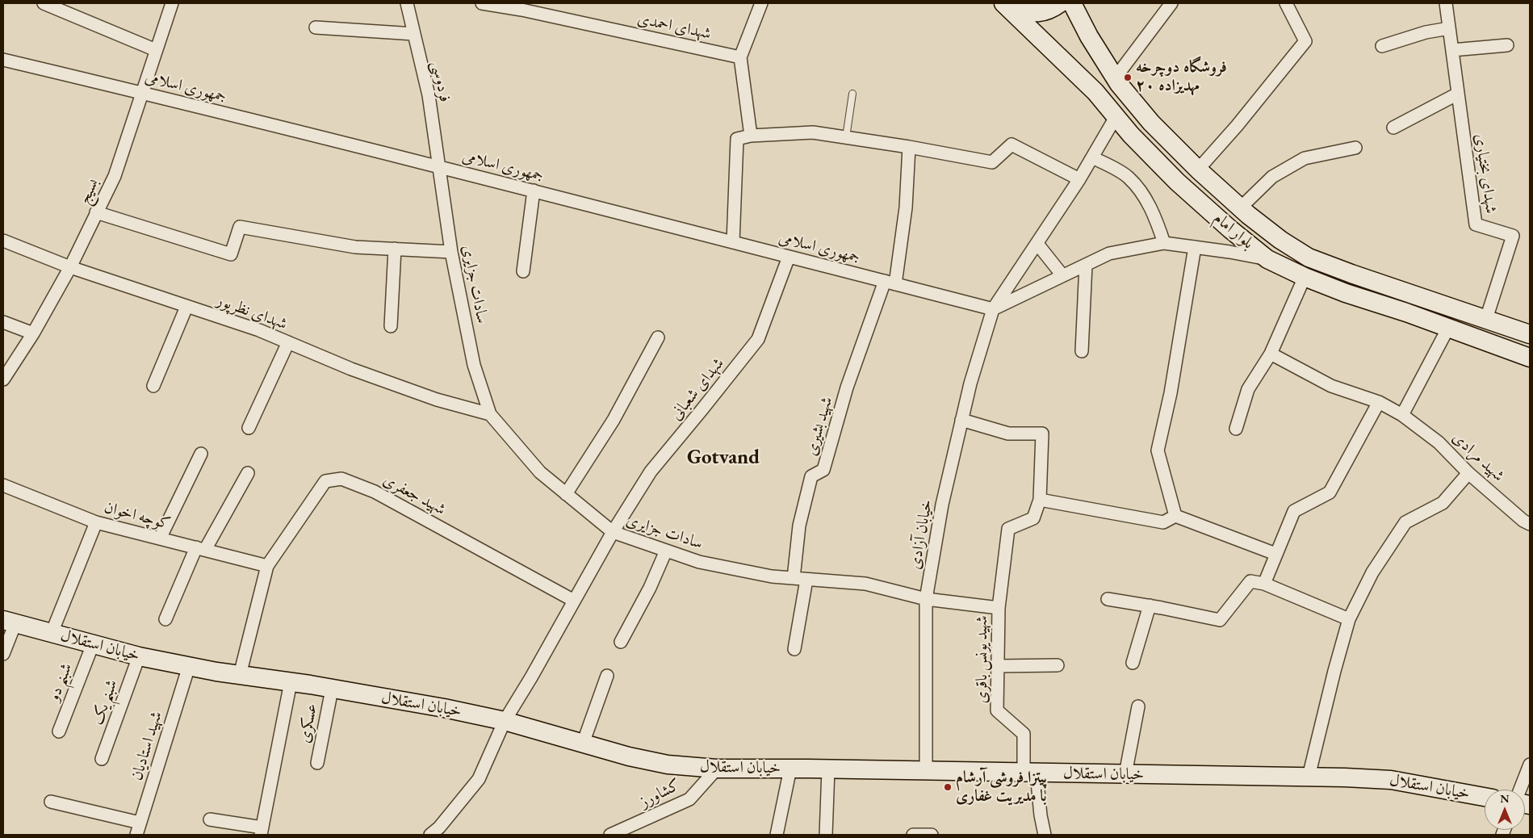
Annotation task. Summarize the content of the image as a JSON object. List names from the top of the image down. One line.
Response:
{"streets":{"street":["شهدای احمدی","فردوسی","جمهوری اسلامی","شهدای بختیاری","بسیج","بلوار امام","سادات جزایری","شهدای نظرپور","شهدای شعبانی","شهید بشیری","شهید مرادی","شهید جعفری","کوچه اخوان","خیابان آزادی","خیابان استقلال","شهید یونس باقری","شبنم دو","شبنم یک","عسکری","شهید استادیان","کشاورز"]},"crossings":[["فردوسی","جمهوری اسلامی"],["فردوسی","سادات جزایری"],["جمهوری اسلامی","بسیج"],["جمهوری اسلامی","سادات جزایری"],["جمهوری اسلامی","شهدای شعبانی"],["جمهوری اسلامی","شهید بشیری"],["جمهوری اسلامی","خیابان آزادی"],["شهدای بختیاری","بلوار امام"],["بسیج","شهدای نظرپور"],["سادات جزایری","شهدای نظرپور"],["سادات جزایری","شهدای شعبانی"],["سادات جزایری","شهید بشیری"],["سادات جزایری","خیابان آزادی"],["سادات جزایری","شهید یونس باقری"],["شهدای شعبانی","شهید جعفری"],["شهدای شعبانی","خیابان استقلال"],["شهید جعفری","کوچه اخوان"],["خیابان آزادی","خیابان استقلال"],["خیابان استقلال","شهید یونس باقری"],["خیابان استقلال","شبنم دو"],["خیابان استقلال","شبنم یک"],["خیابان استقلال","عسکری"],["خیابان استقلال","شهید استادیان"],["خیابان استقلال","کشاورز"]],"districts":["Gotvand"],"places":["فروشگاه دوچرخه ۲۰ مهدیزاده","پیتزا فروشی آرشام با مدیریت غفاری"],"north":"top"}
